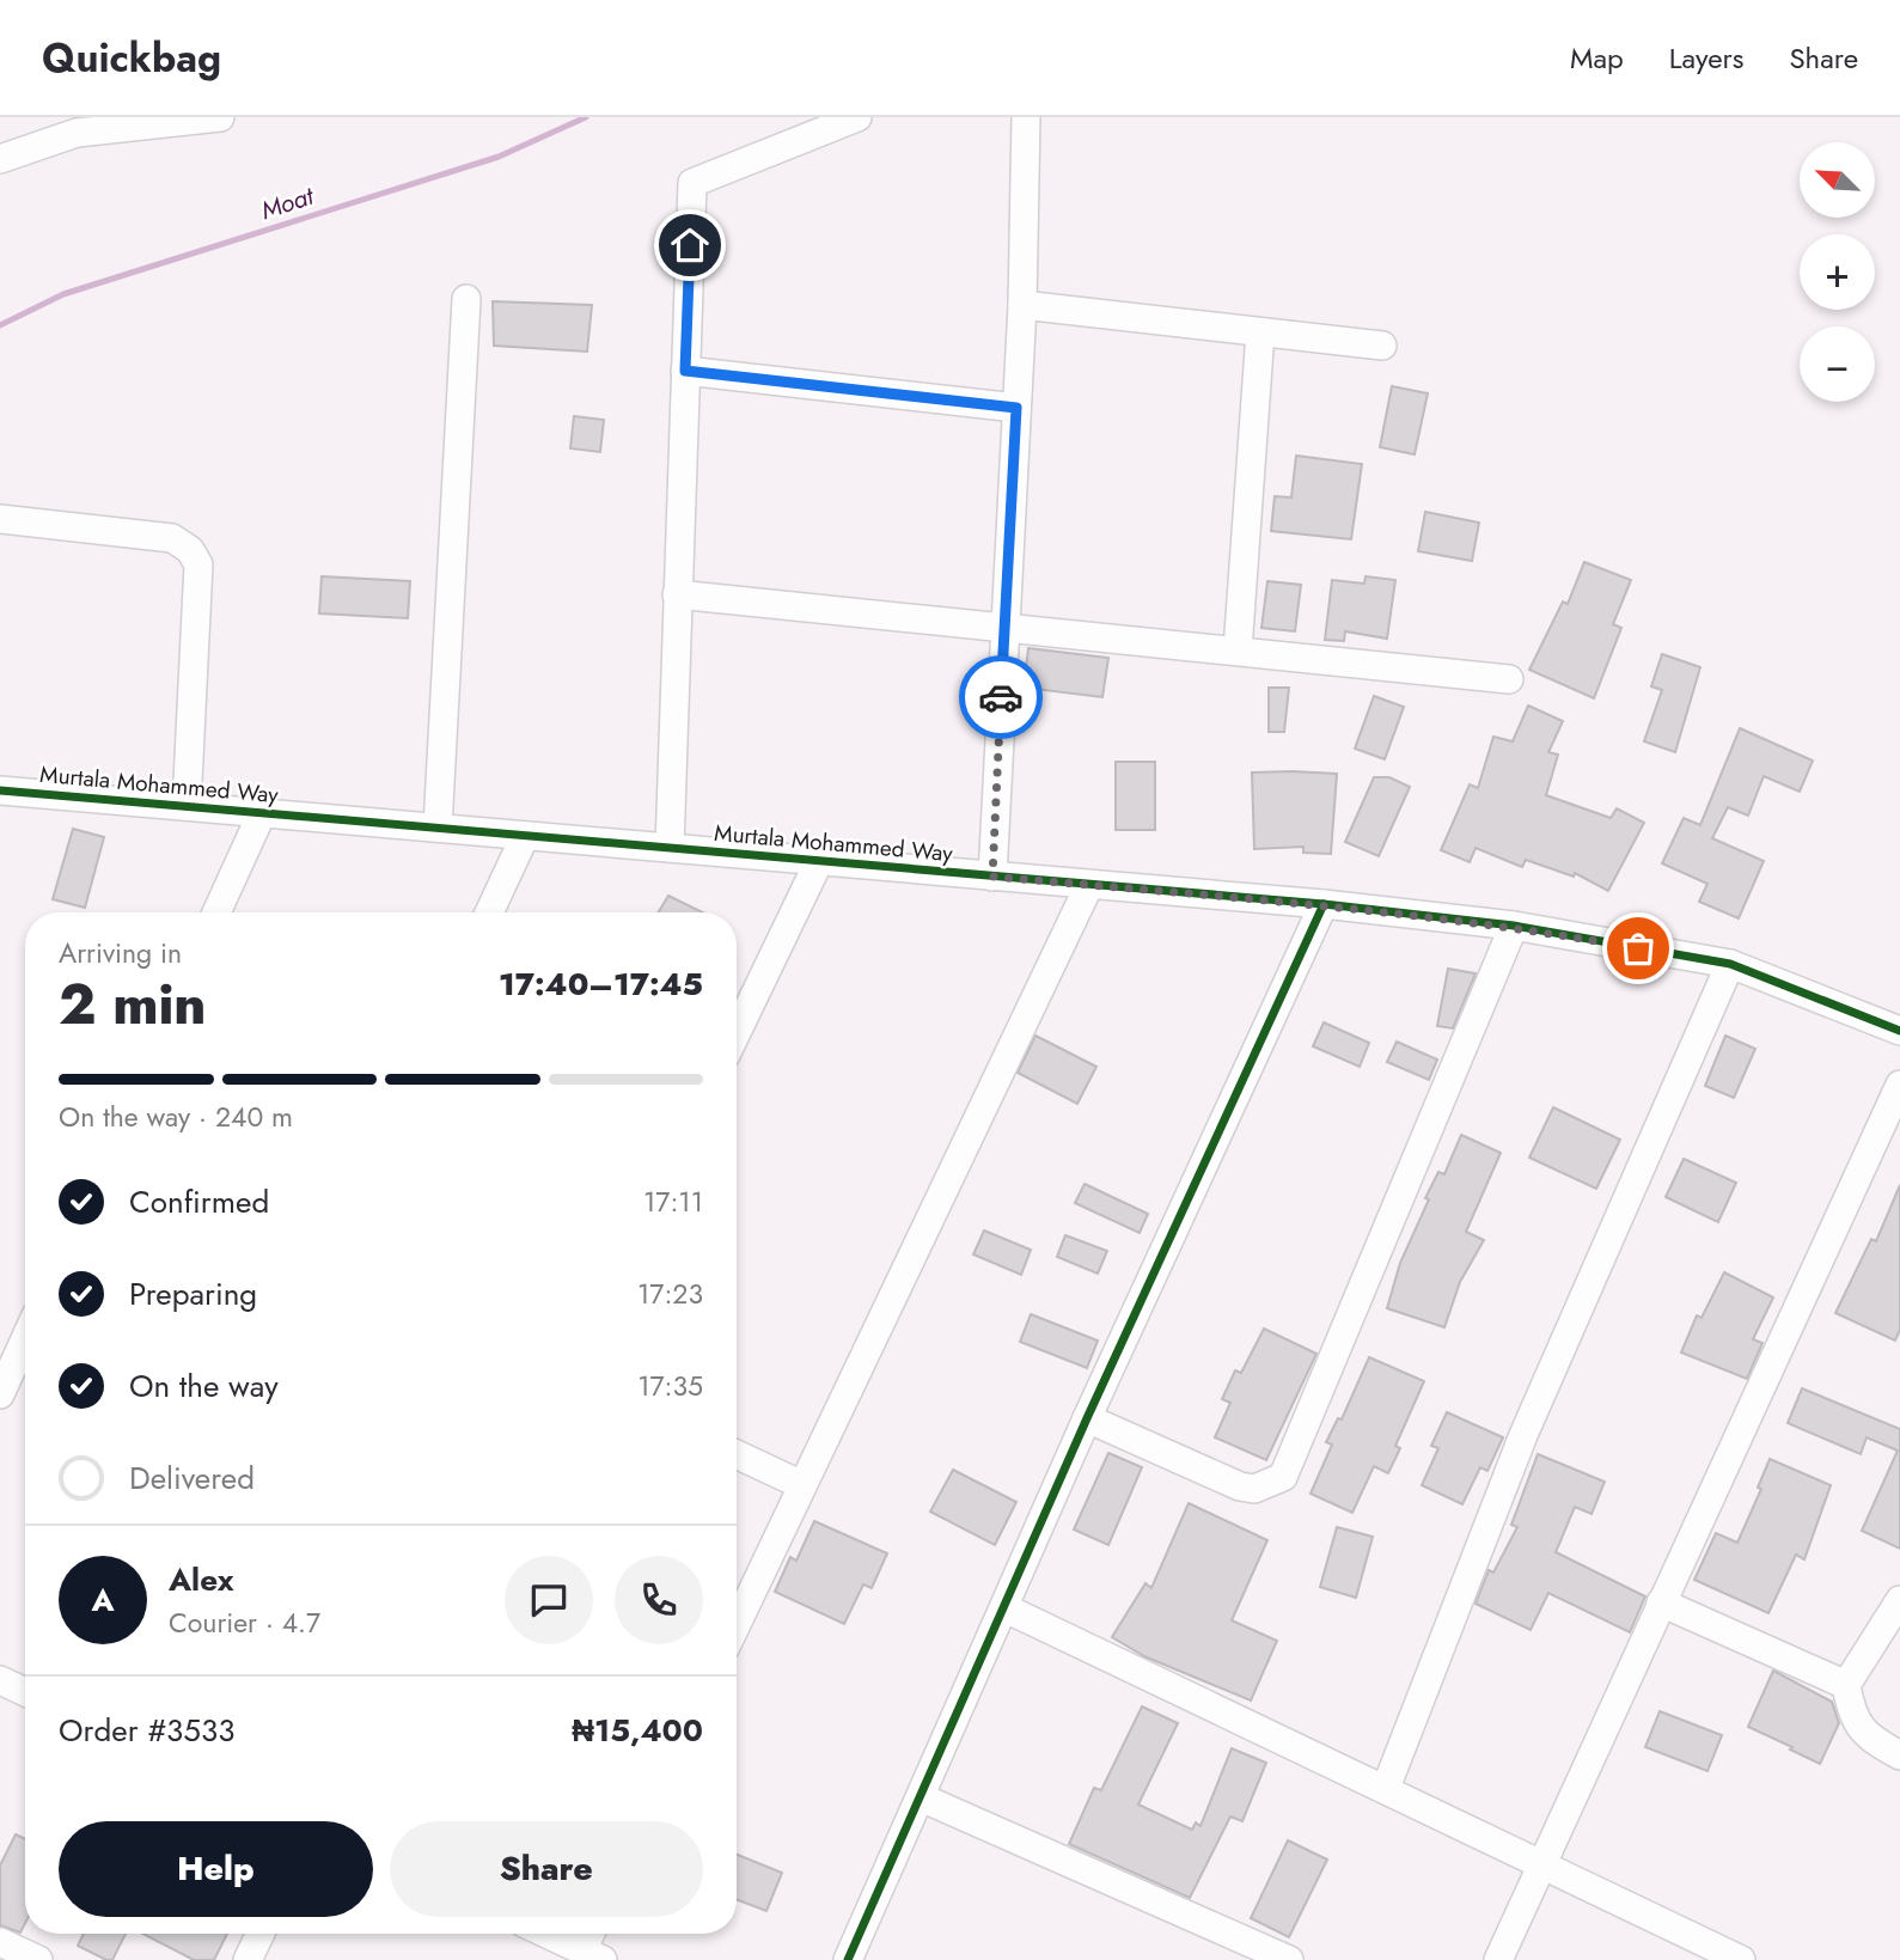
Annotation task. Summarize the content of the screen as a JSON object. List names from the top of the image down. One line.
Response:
{"streets":{"street":["Murtala Mohammed Way"]},"water":["Moat"],"north":"top left","page":{"header":"Quickbag","nav":["Map","Layers","Share"],"map_buttons":["+","−"],"heading":["2 min","Arriving in","17:40–17:45"],"panel":["Alex","Courier · 4.7","Order #3533","₦15,400"],"bar":"On the way · 240 m","list":[["Confirmed","17:11"],["Preparing","17:23"],["On the way","17:35"],"Delivered"],"round":"A","buttons":["Help","Share"]}}
